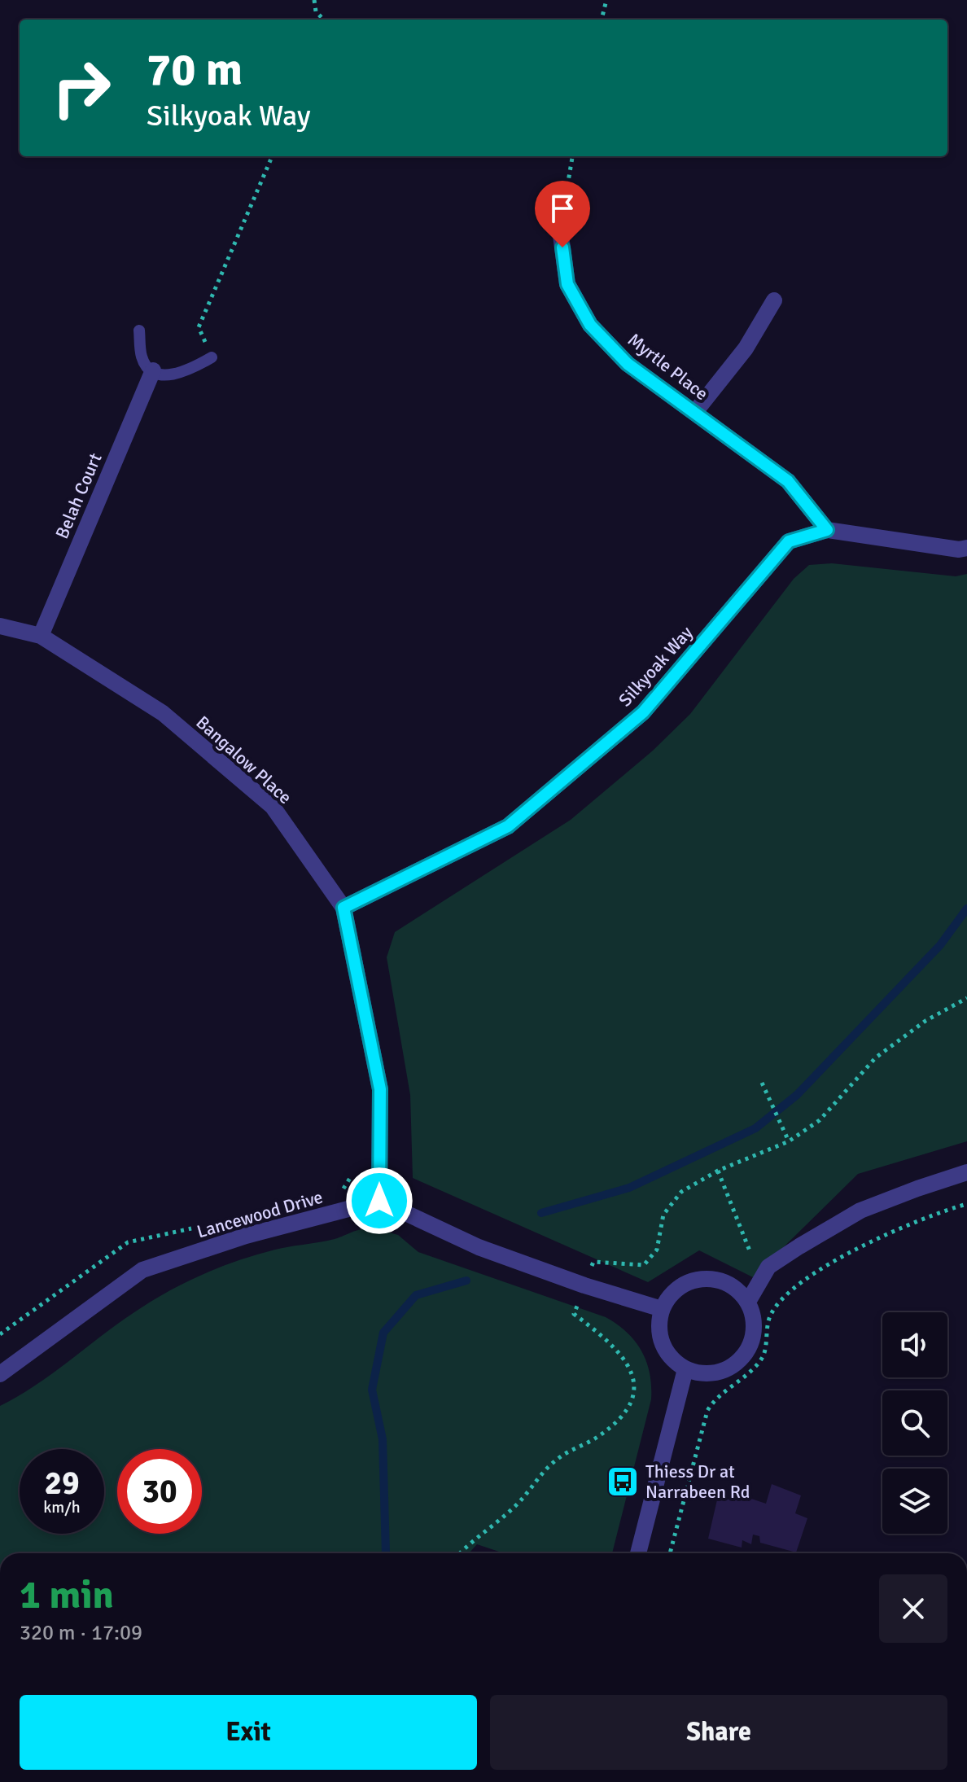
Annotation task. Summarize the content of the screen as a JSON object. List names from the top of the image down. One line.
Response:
{"streets":{"street":["Myrtle Place","Belah Court","Silkyoak Way","Bangalow Place","Lancewood Drive"]},"crossings":[["Myrtle Place","Silkyoak Way"],["Belah Court","Bangalow Place"],["Silkyoak Way","Bangalow Place"],["Bangalow Place","Lancewood Drive"]],"places":{"bus stop":["Thiess Dr at Narrabeen Rd"]},"page":{"turn":["70 m","Silkyoak Way"],"speed":"29 km/h","limit":"30","heading":["1 min","320 m · 17:09"],"buttons":["Exit","Share"]}}
